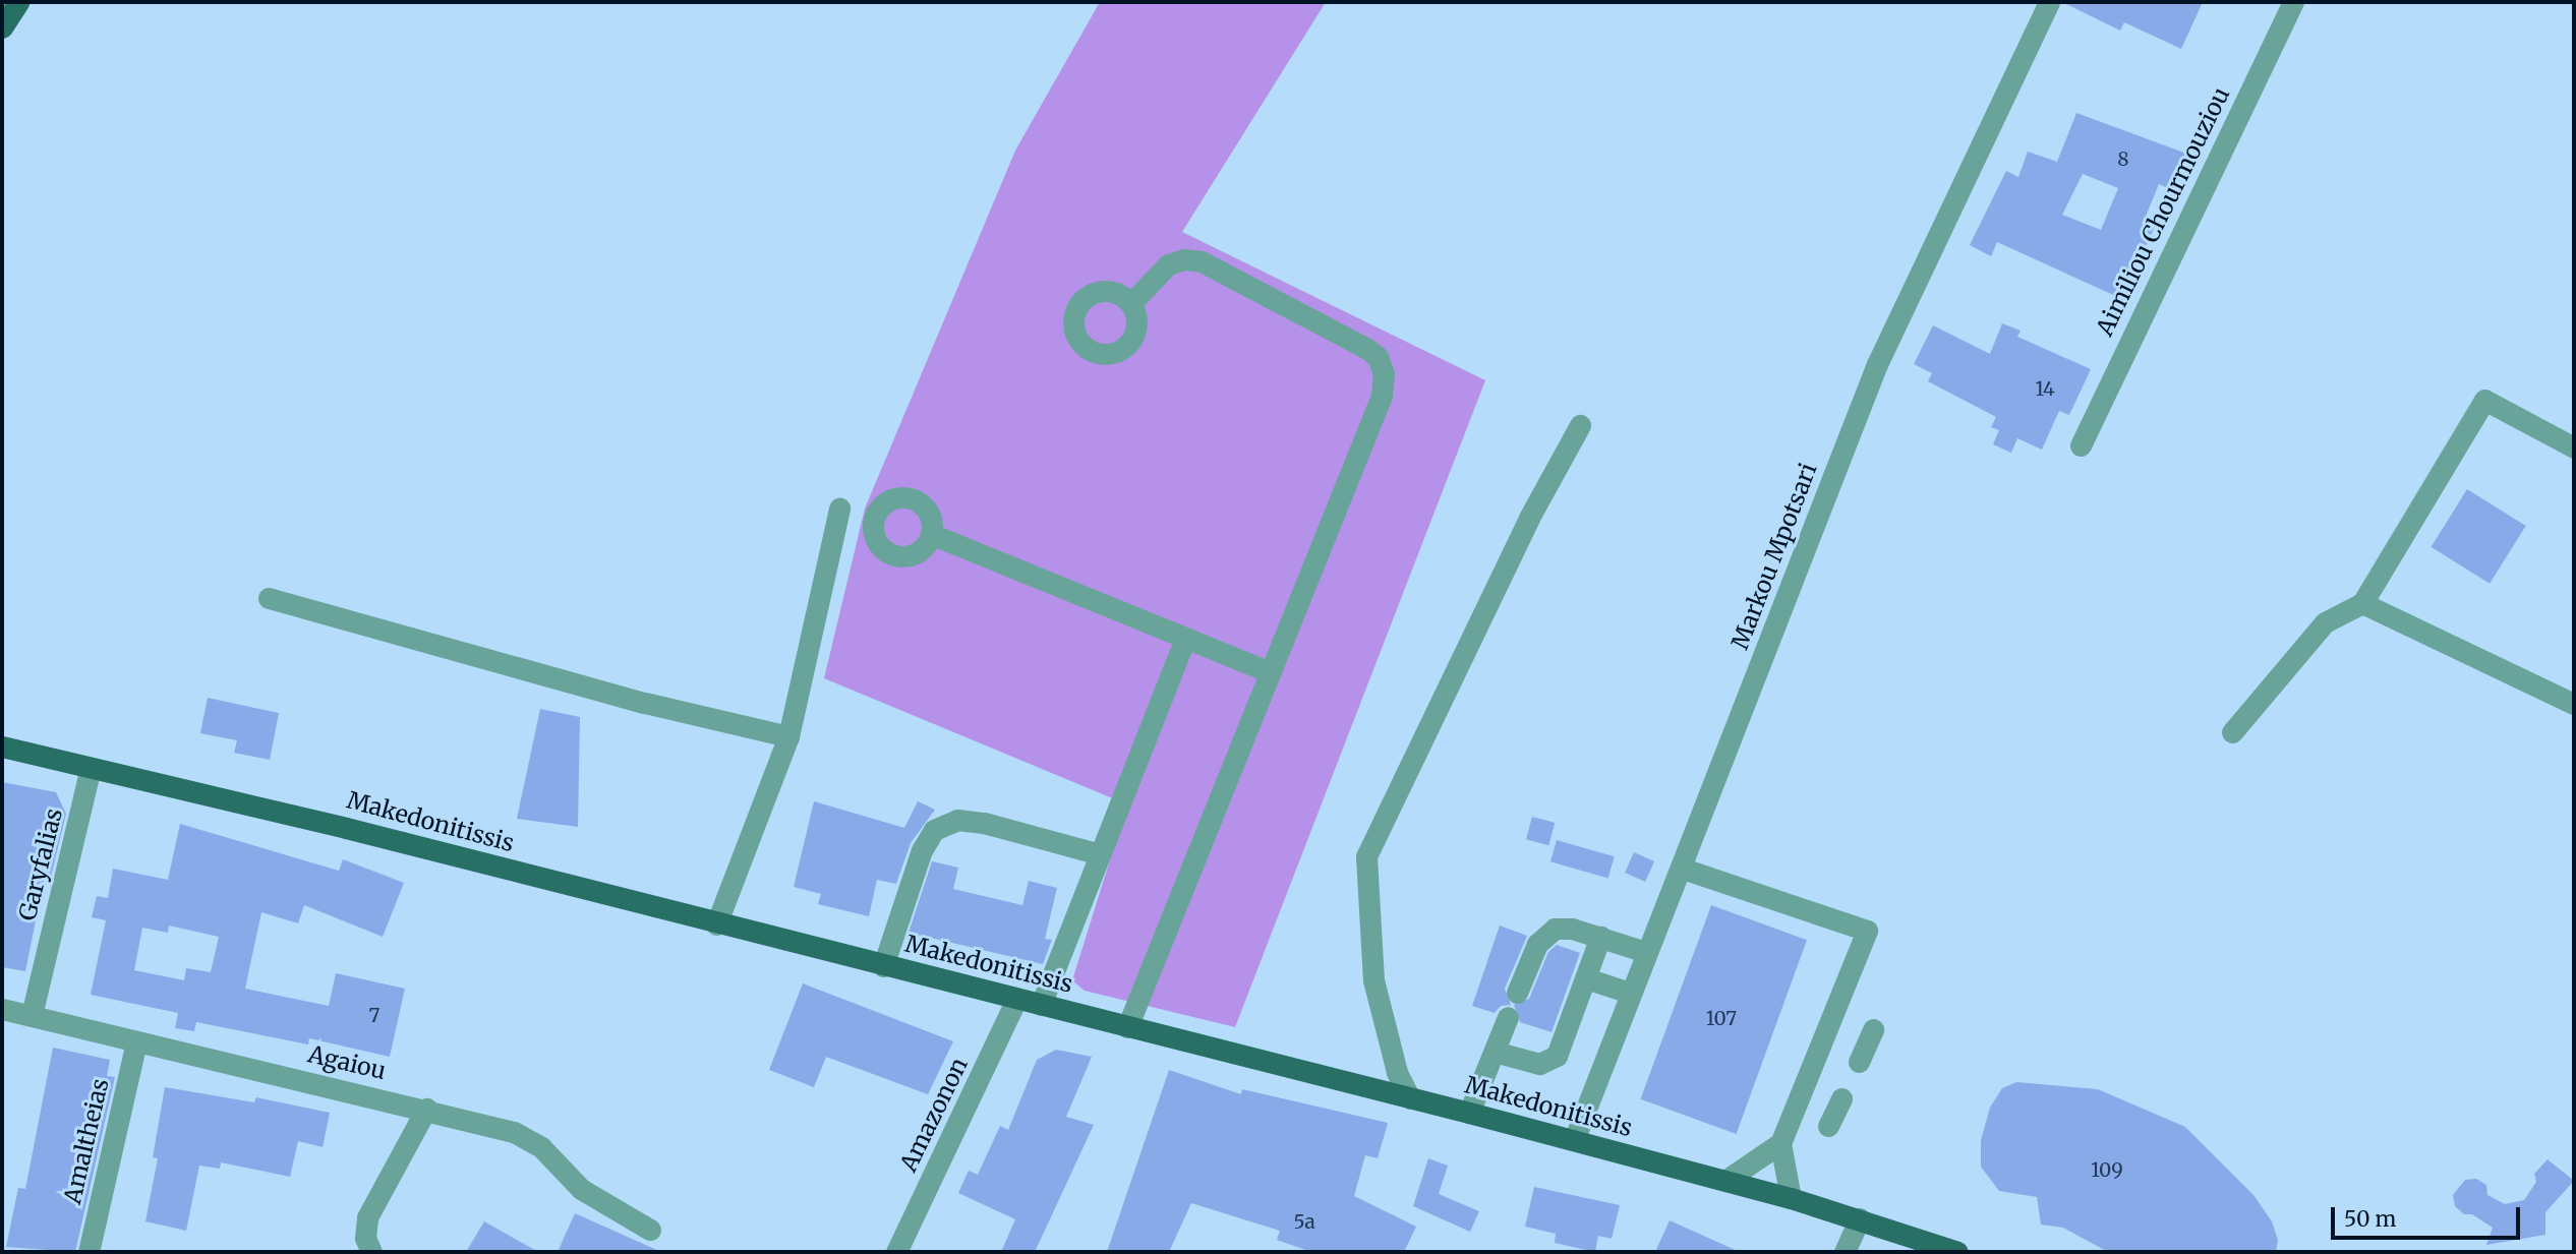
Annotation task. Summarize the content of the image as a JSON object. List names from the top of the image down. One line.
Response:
{"streets":{"main road":["Makedonitissis"],"street":["Aimiliou Chourmouziou","Markou Mpotsari","Garyfalias","Agaiou","Amazonon","Amaltheias"]},"crossings":[["Markou Mpotsari","Makedonitissis"],["Makedonitissis","Garyfalias"],["Makedonitissis","Amazonon"],["Garyfalias","Agaiou"],["Agaiou","Amaltheias"]],"house_numbers":["8","14","7","107","109","5a"],"scale_bar":"50 m"}
